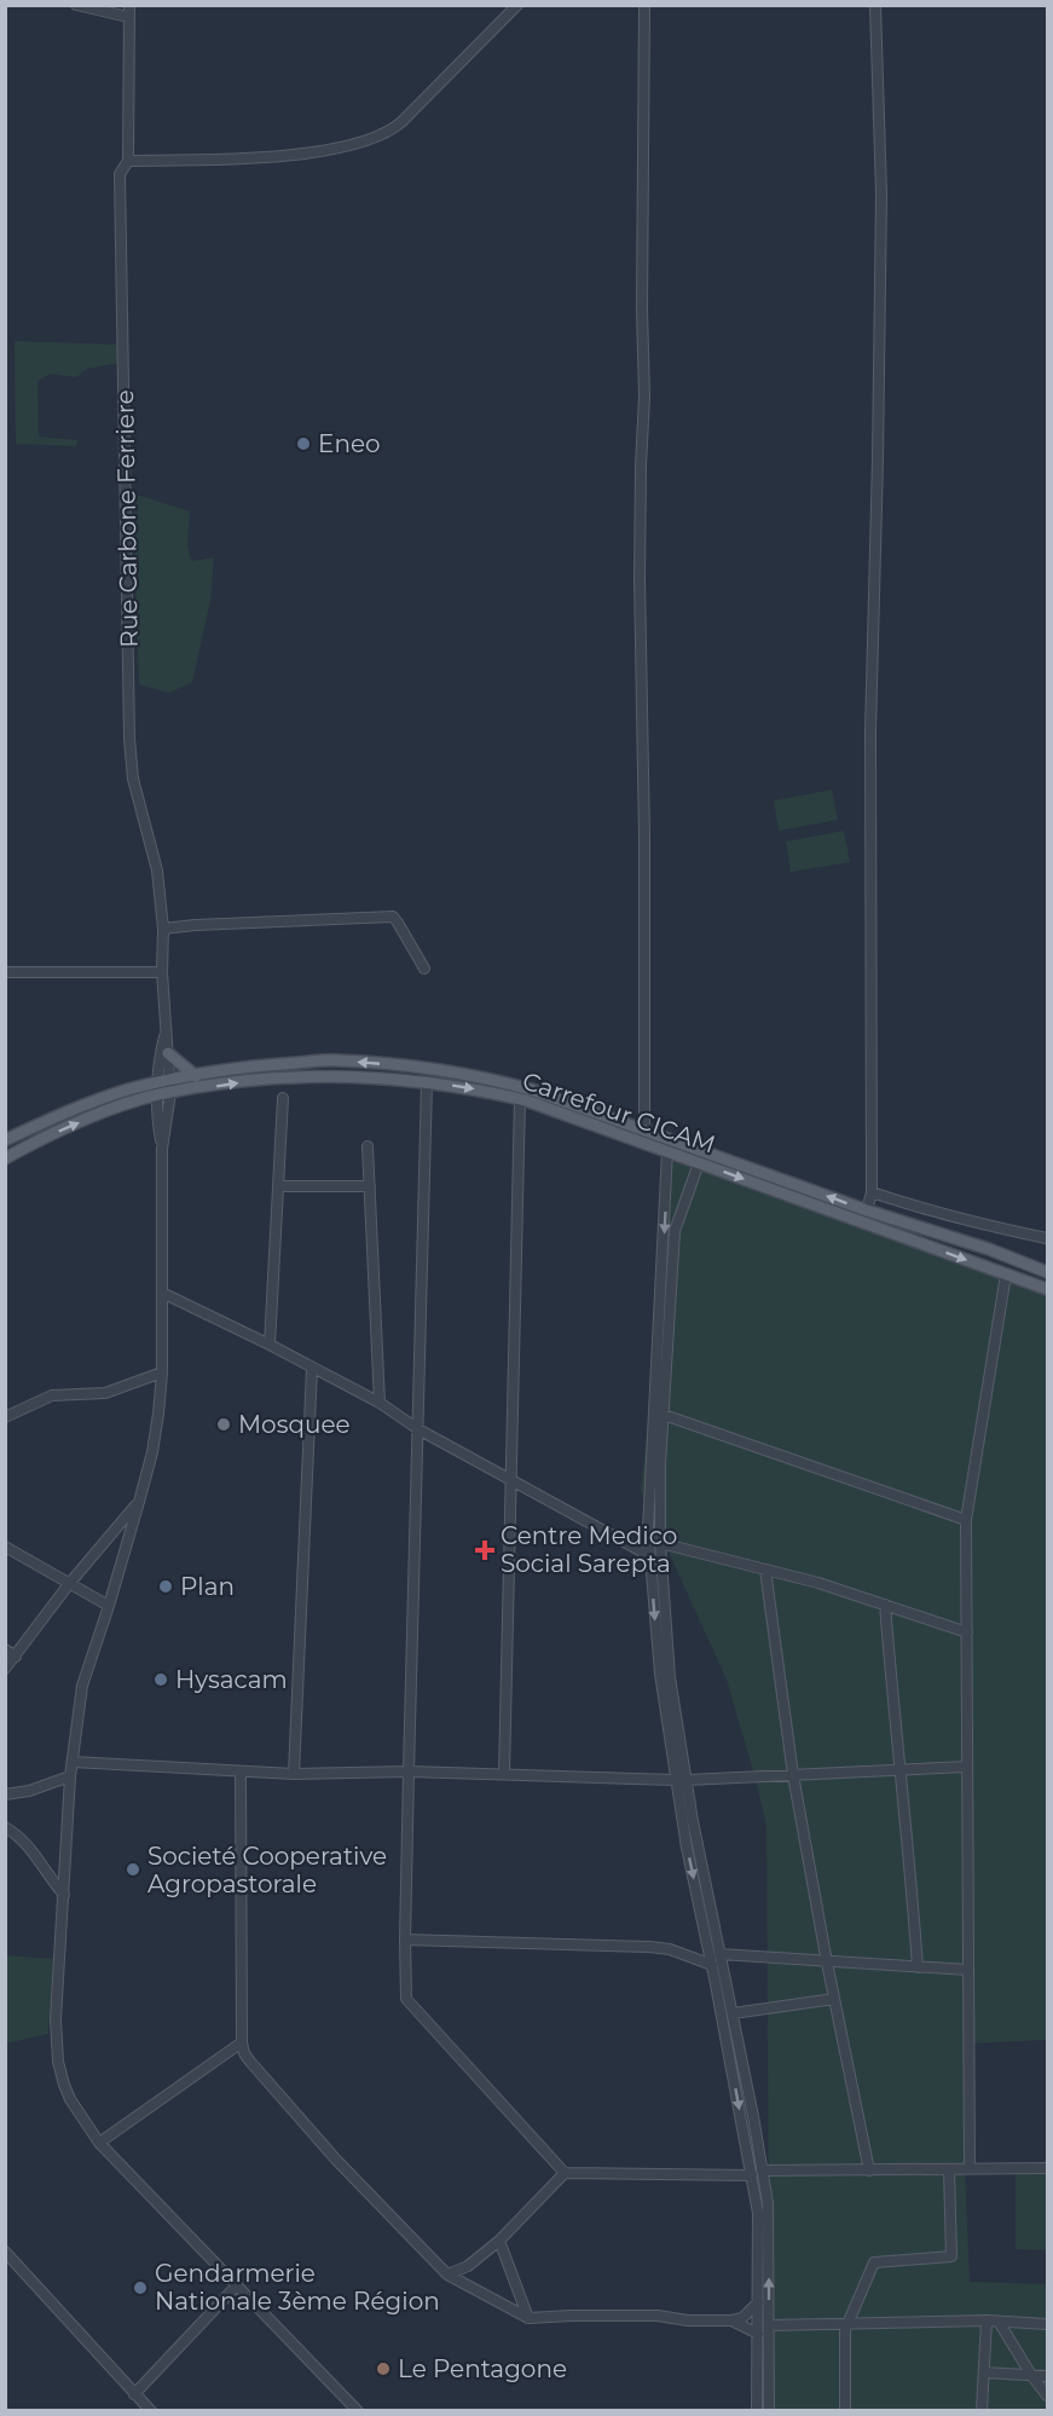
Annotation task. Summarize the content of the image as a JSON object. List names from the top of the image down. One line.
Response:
{"streets":{"main road":["Carrefour CICAM"],"street":["Rue Carbone Ferriere"]},"crossings":[["Rue Carbone Ferriere","Carrefour CICAM"]],"places":{"other":["Eneo","Mosquee","Plan","Hysacam","Societé Cooperative Agropastorale","Gendarmerie Nationale 3ème Région","Le Pentagone"],"health":["Centre Medico Social Sarepta"]}}
